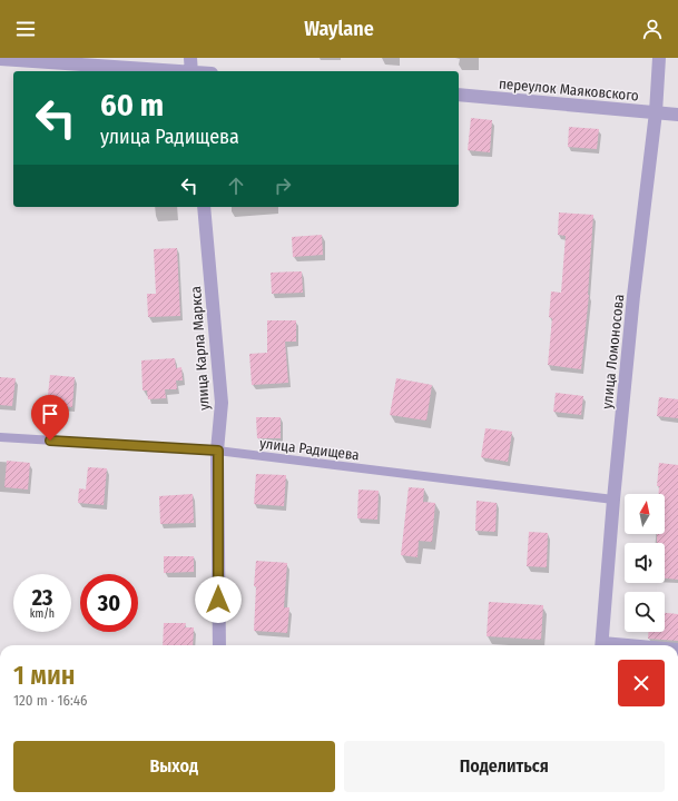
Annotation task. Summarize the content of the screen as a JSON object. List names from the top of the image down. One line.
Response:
{"streets":{"street":["переулок Маяковского","улица Карла Маркса","улица Ломоносова"],"lane":["улица Радищева"]},"crossings":[["переулок Маяковского","улица Ломоносова"],["улица Карла Маркса","улица Радищева"],["улица Ломоносова","улица Радищева"]],"north":"top","page":{"header":"Waylane","turn":["60 m","улица Радищева"],"speed":"23 km/h","limit":"30","heading":["1 мин","120 m · 16:46"],"buttons":["Выход","Поделиться"]}}
